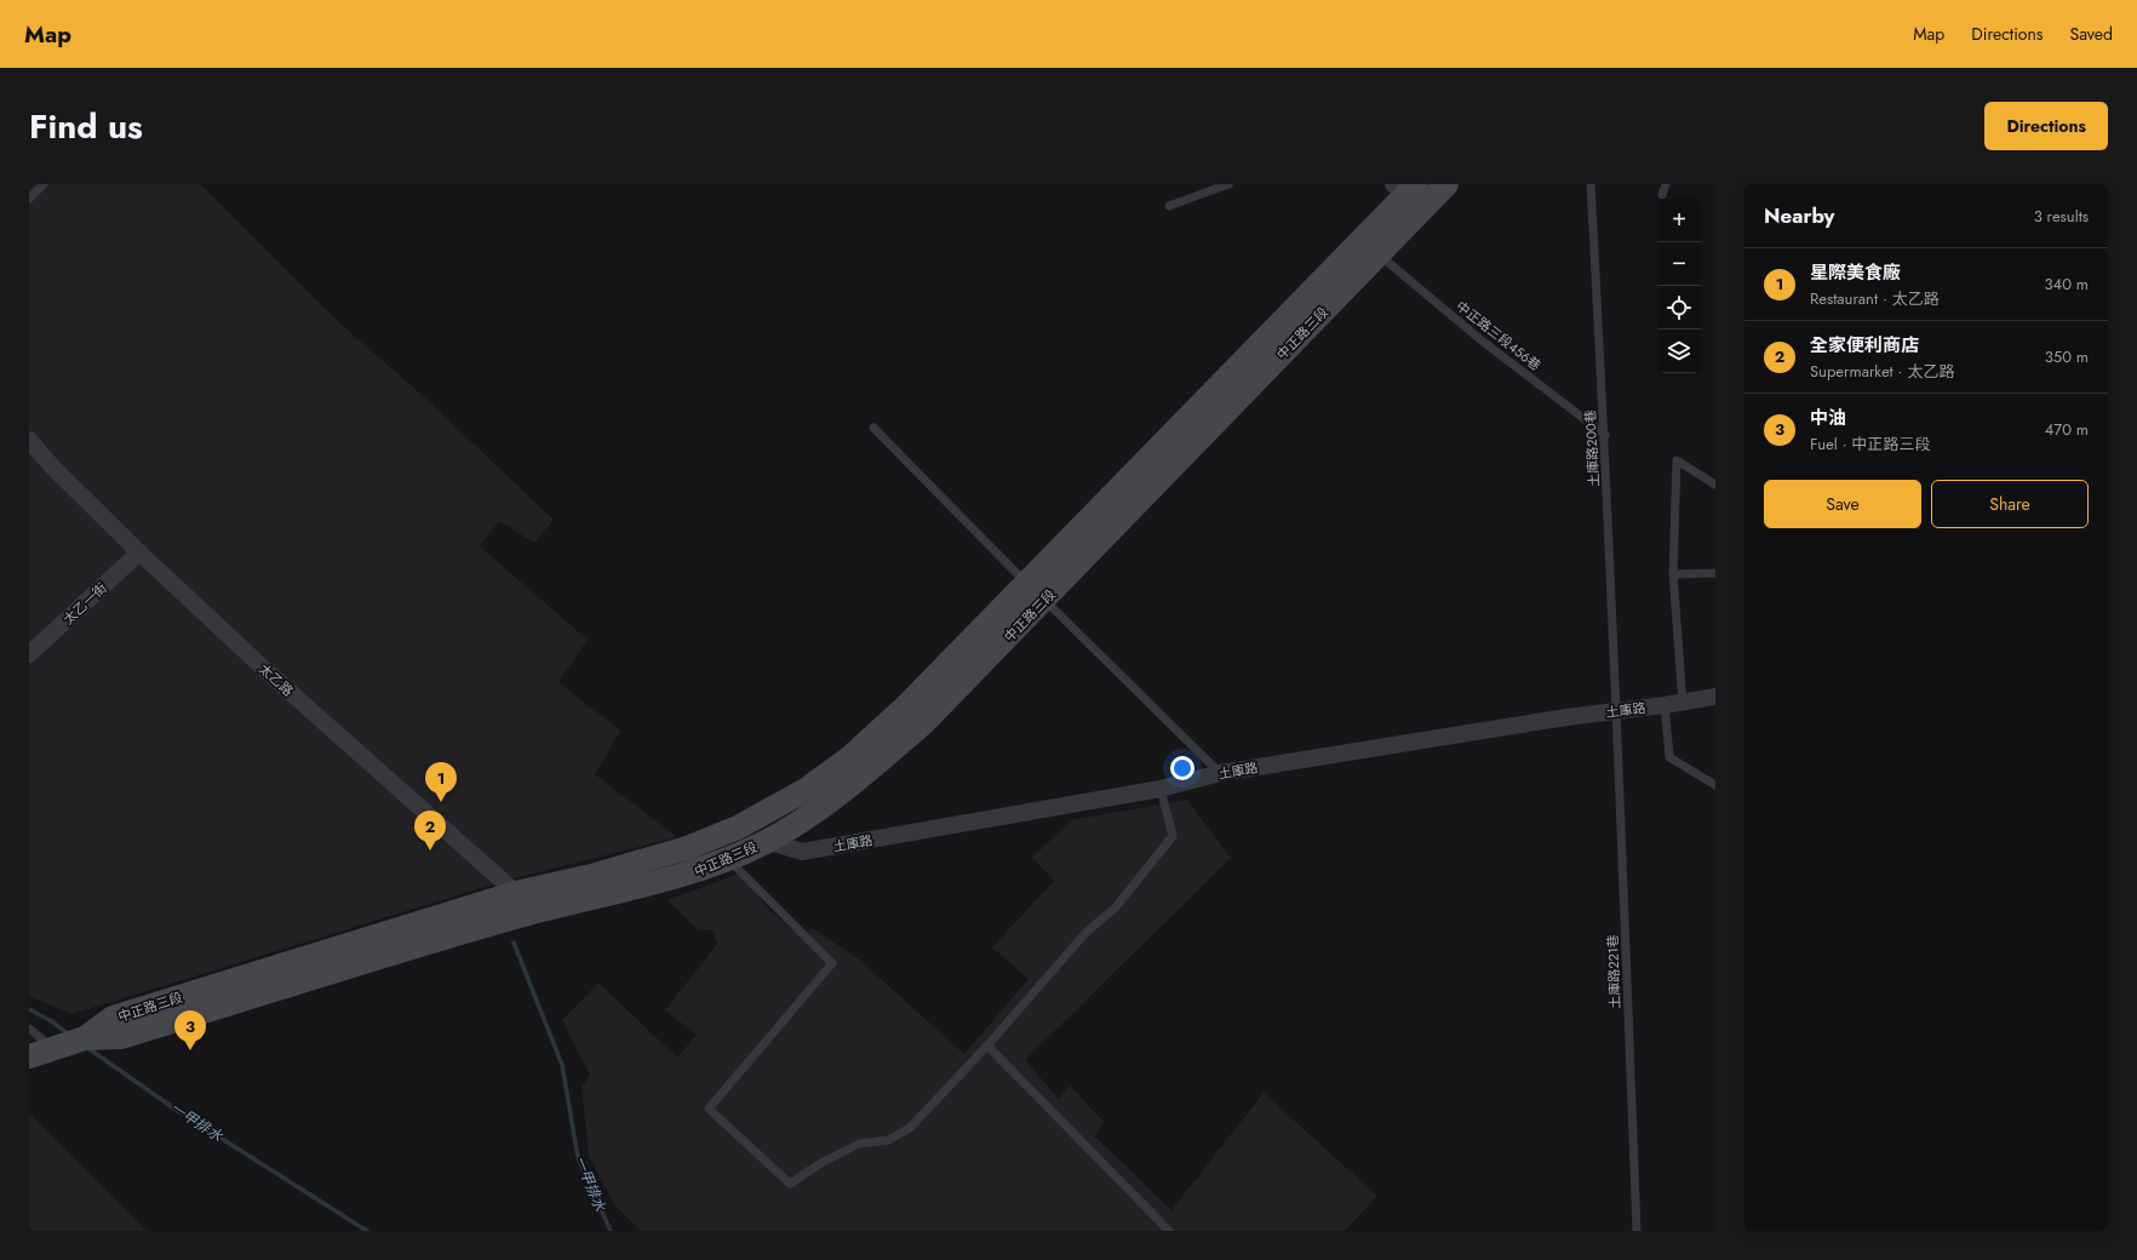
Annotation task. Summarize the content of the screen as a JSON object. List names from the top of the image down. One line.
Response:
{"streets":{"main road":["中正路三段"],"street":["太乙一街","太乙路","土庫路"],"lane":["中正路三段456巷","土庫路200巷","土庫路221巷"]},"crossings":[["中正路三段","中正路三段456巷"],["中正路三段","太乙路"],["中正路三段","土庫路"],["中正路三段456巷","土庫路200巷"],["土庫路200巷","土庫路"],["土庫路200巷","土庫路221巷"],["太乙一街","太乙路"],["土庫路","土庫路221巷"]],"water":["一甲排水"],"page":{"header":"Map","nav":["Map","Directions","Saved"],"title":"Find us","buttons":["Directions",["Save","Share"]],"heading":["Nearby","3 results"],"map_buttons":["+","−"],"list":[{"mark":"1","name":"星際美食廠","note":"Restaurant · 太乙路","value":"340 m"},{"mark":"2","name":"全家便利商店","note":"Supermarket · 太乙路","value":"350 m"},{"mark":"3","name":"中油","note":"Fuel · 中正路三段","value":"470 m"}],"pins":["1","2","3"]}}
